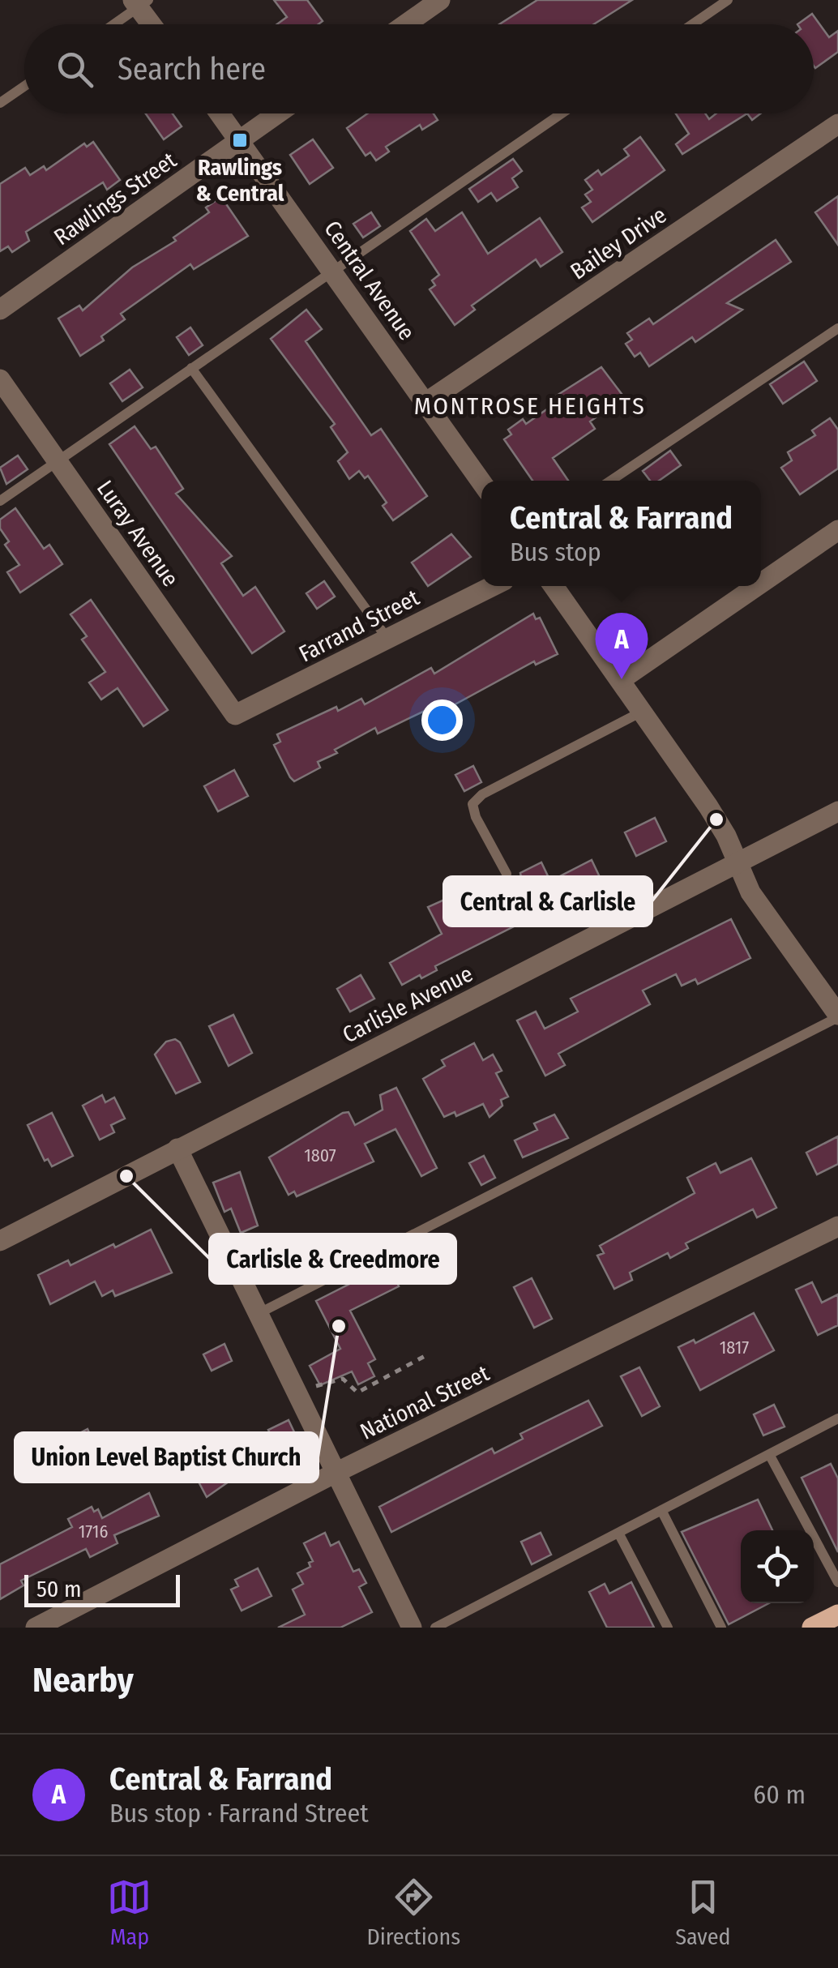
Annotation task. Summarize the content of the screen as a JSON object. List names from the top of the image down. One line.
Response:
{"streets":{"street":["Rawlings Street","Bailey Drive","Central Avenue","Luray Avenue","Farrand Street","Carlisle Avenue","National Street"]},"crossings":[["Rawlings Street","Central Avenue"],["Bailey Drive","Central Avenue"],["Luray Avenue","Farrand Street"]],"districts":["MONTROSE HEIGHTS"],"places":{"transit":["Rawlings & Central"],"other":["Central & Carlisle","Carlisle & Creedmore","Union Level Baptist Church"]},"house_numbers":["1807","1817","1716"],"scale_bar":"50 m","page":{"search":"Search here","popup":["Central & Farrand","Bus stop"],"pins":"A","scale":"50 m","heading":"Nearby","list":[{"mark":"A","name":"Central & Farrand","note":"Bus stop · Farrand Street","value":"60 m"}],"nav":["Map","Directions","Saved"]}}
